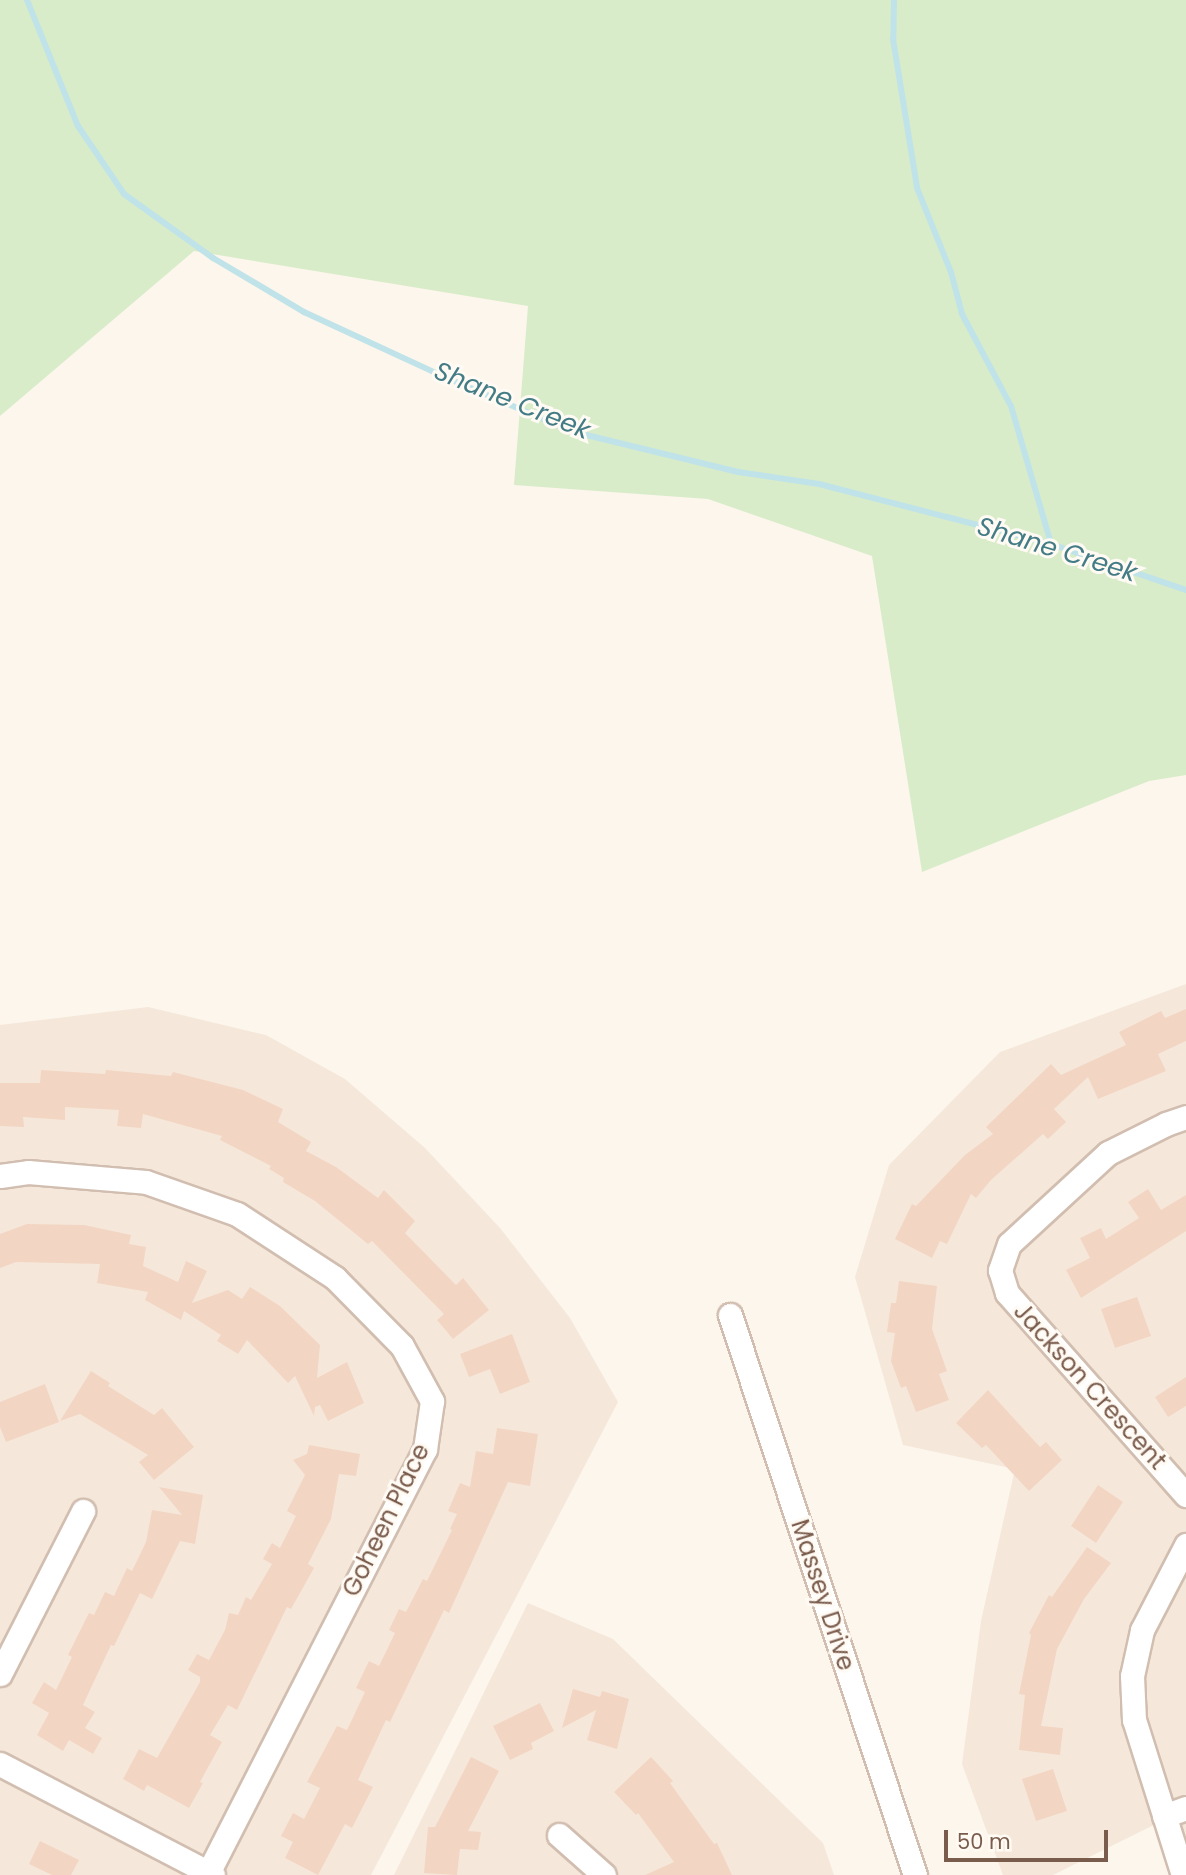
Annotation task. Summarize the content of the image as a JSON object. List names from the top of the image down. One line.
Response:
{"streets":{"street":["Jackson Crescent","Goheen Place","Massey Drive"]},"water":["Shane Creek"],"scale_bar":"50 m"}
